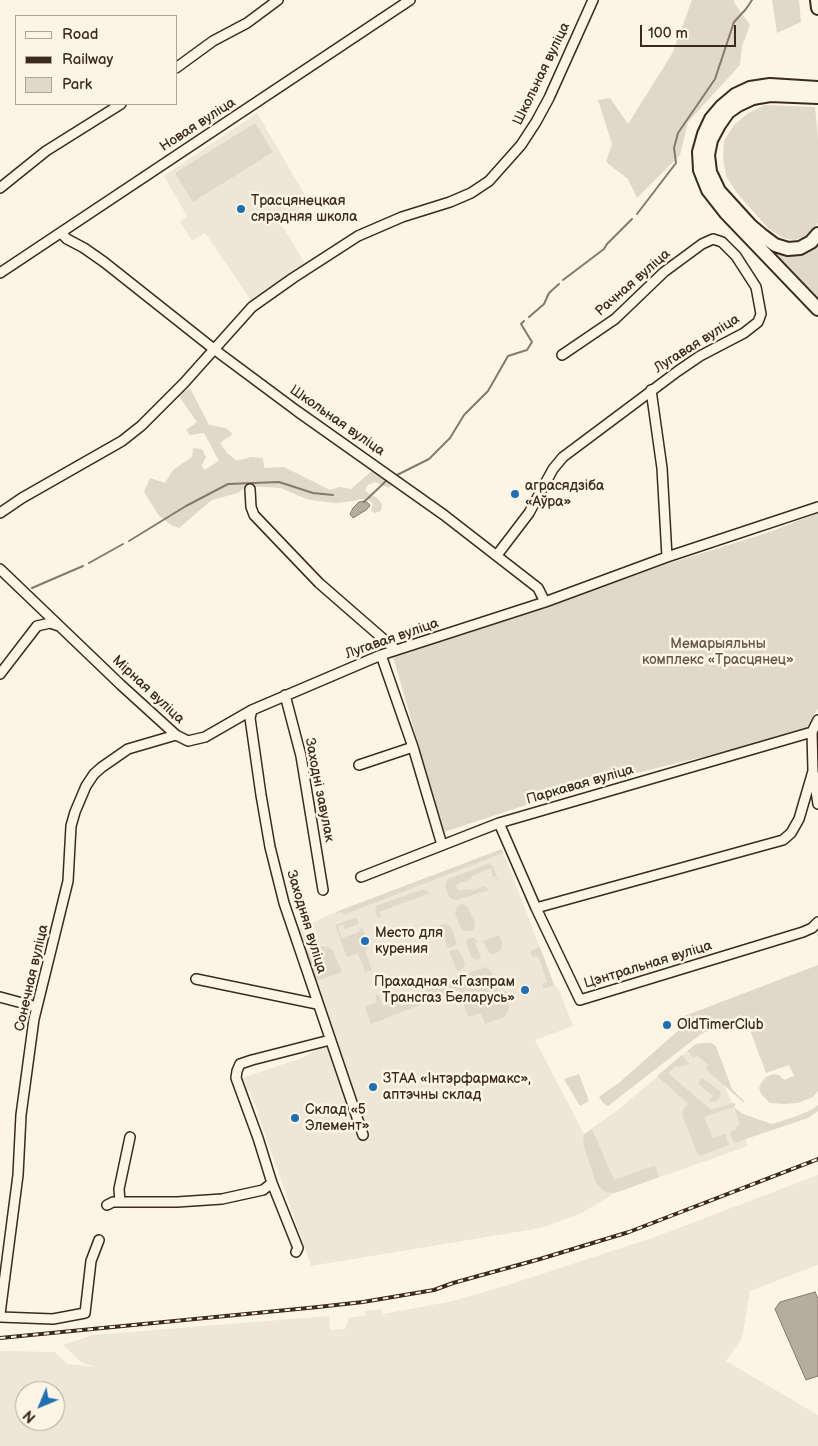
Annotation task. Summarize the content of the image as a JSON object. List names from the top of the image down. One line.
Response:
{"streets":{"street":["Школьная вуліца","Новая вуліца","Рачная вуліца","Лугавая вуліца","Мірная вуліца","Паркавая вуліца","Заходні завулак","Заходняя вуліца","Цэнтральная вуліца","Сонечная вуліца"]},"crossings":[["Школьная вуліца","Лугавая вуліца"],["Рачная вуліца","Лугавая вуліца"],["Лугавая вуліца","Мірная вуліца"],["Лугавая вуліца","Заходні завулак"],["Лугавая вуліца","Заходняя вуліца"],["Мірная вуліца","Заходняя вуліца"],["Мірная вуліца","Сонечная вуліца"],["Паркавая вуліца","Цэнтральная вуліца"]],"parks":["Мемарыяльны комплекс «Трасцянец»"],"places":["Трасцянецкая сярэдняя школа","аграсядзіба «Аўра»","Место для курения","Прахадная «Газпрам Трансгаз Беларусь»","OldTimerClub","ЗТАА «Інтэрфармакс», аптэчны склад","Склад «5 Элемент»"],"legend":["Road","Railway","Park"],"scale_bar":"100 m","north":"bottom left"}
